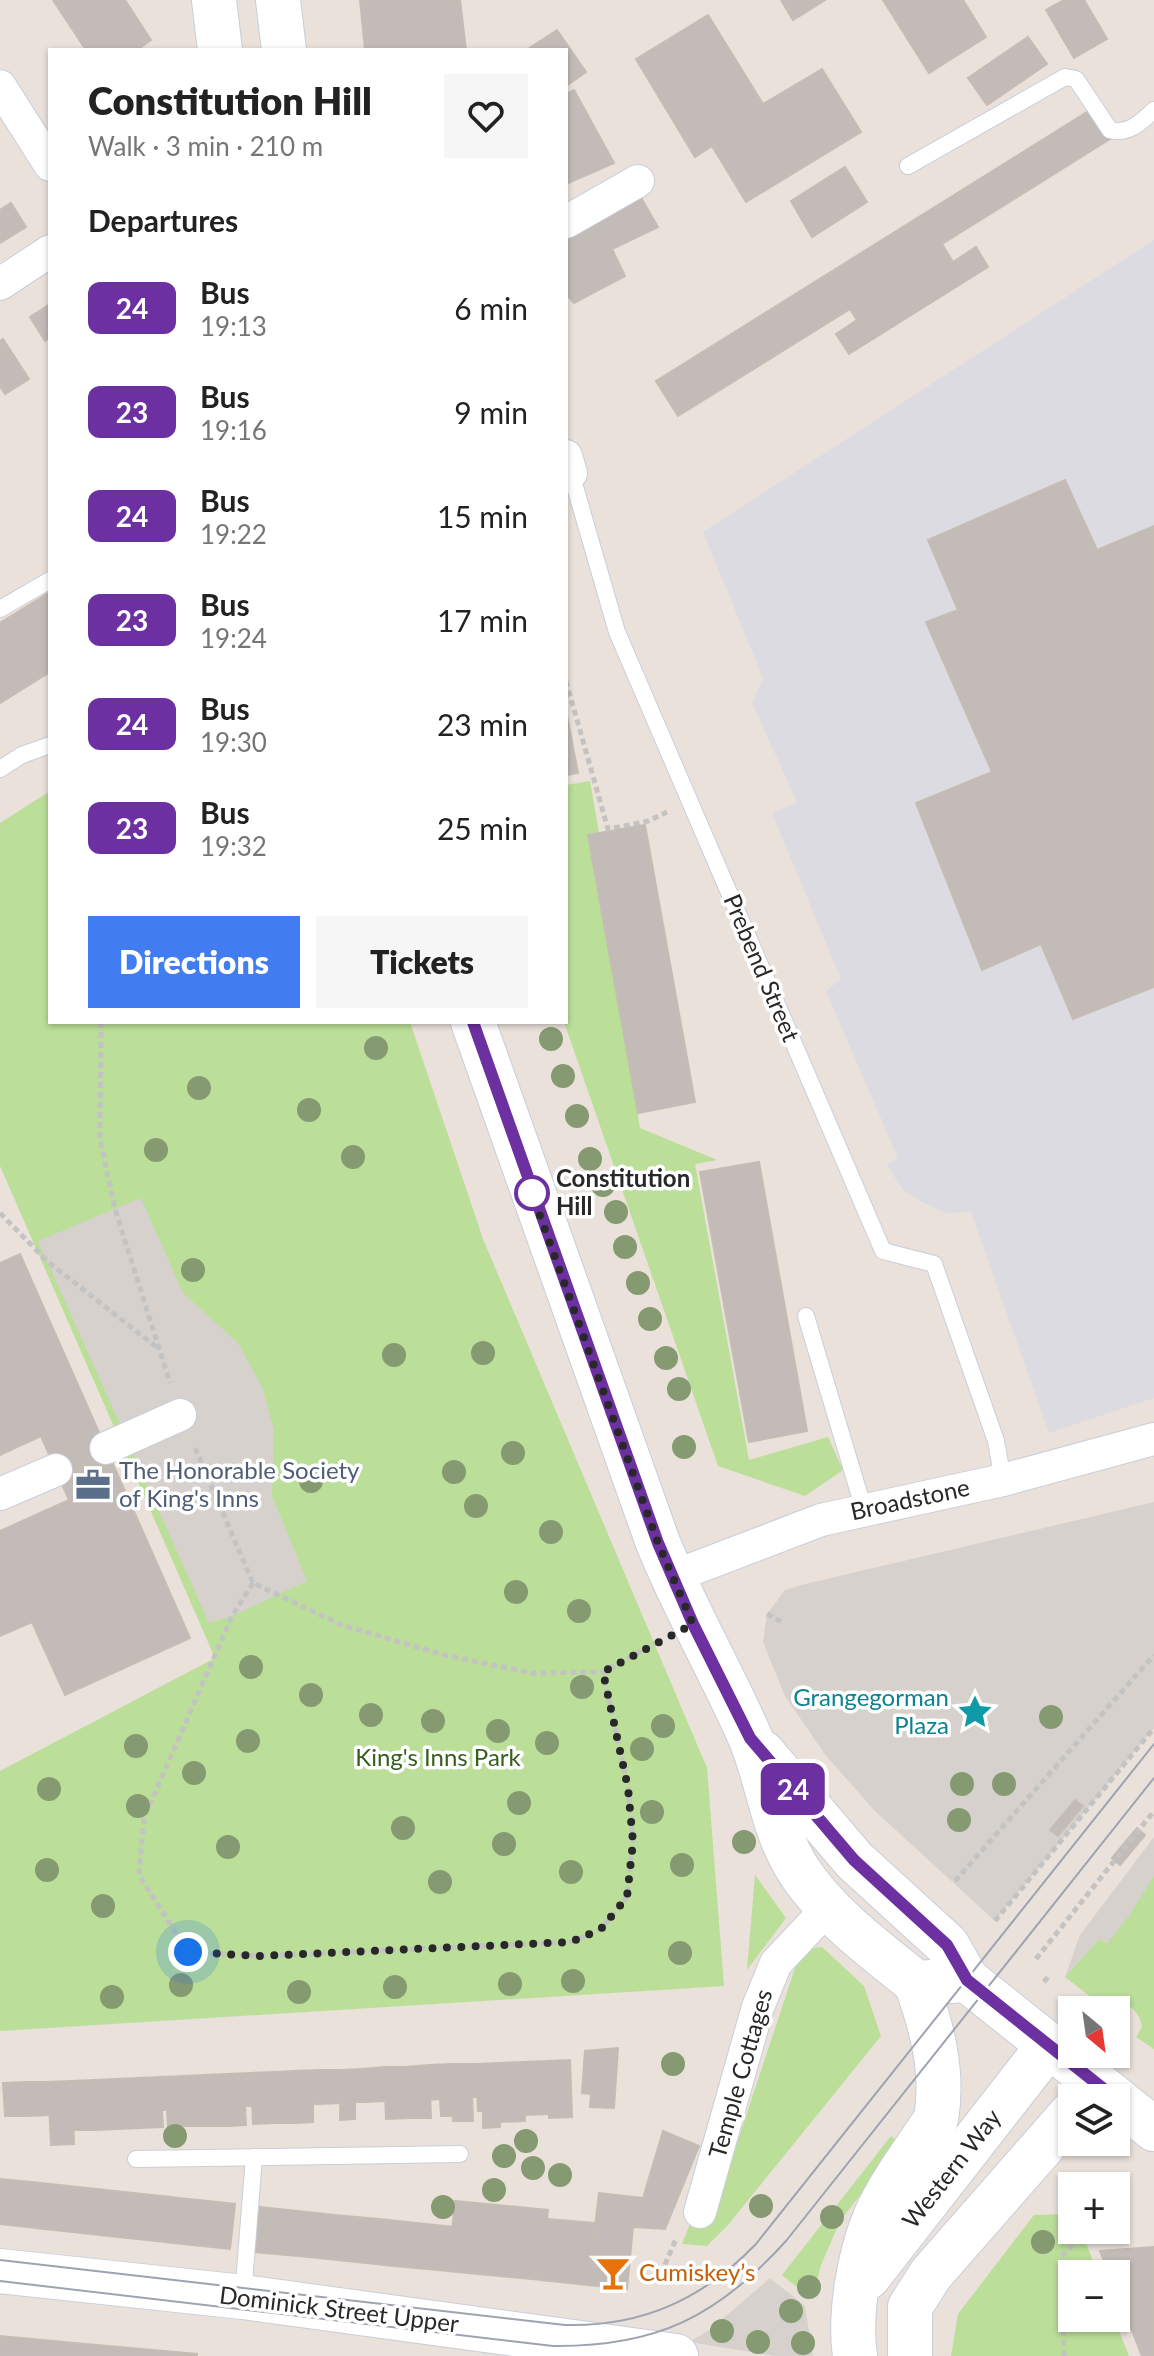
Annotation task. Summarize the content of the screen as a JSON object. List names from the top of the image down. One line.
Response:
{"streets":{"main road":["Western Way","Dominick Street Upper"],"street":["Broadstone","Temple Cottages"],"lane":["Prebend Street"]},"crossings":[["Prebend Street","Broadstone"]],"parks":["King's Inns Park"],"places":{"other":["Constitution Hill"],"office":["The Honorable Society of King's Inns"],"place":["Grangegorman Plaza"],"bar":["Cumiskey’s"]},"lines":["bus line 24"],"north":"bottom right","page":{"on_map":"24","heading":[["Constitution Hill","Walk · 3 min · 210 m"],"Departures"],"list":[{"mark":"24","name":"Bus","note":"19:13","value":"6 min"},{"mark":"23","name":"Bus","note":"19:16","value":"9 min"},{"mark":"24","name":"Bus","note":"19:22","value":"15 min"},{"mark":"23","name":"Bus","note":"19:24","value":"17 min"},{"mark":"24","name":"Bus","note":"19:30","value":"23 min"},{"mark":"23","name":"Bus","note":"19:32","value":"25 min"}],"buttons":["Directions","Tickets"],"map_buttons":["+","−"]}}
